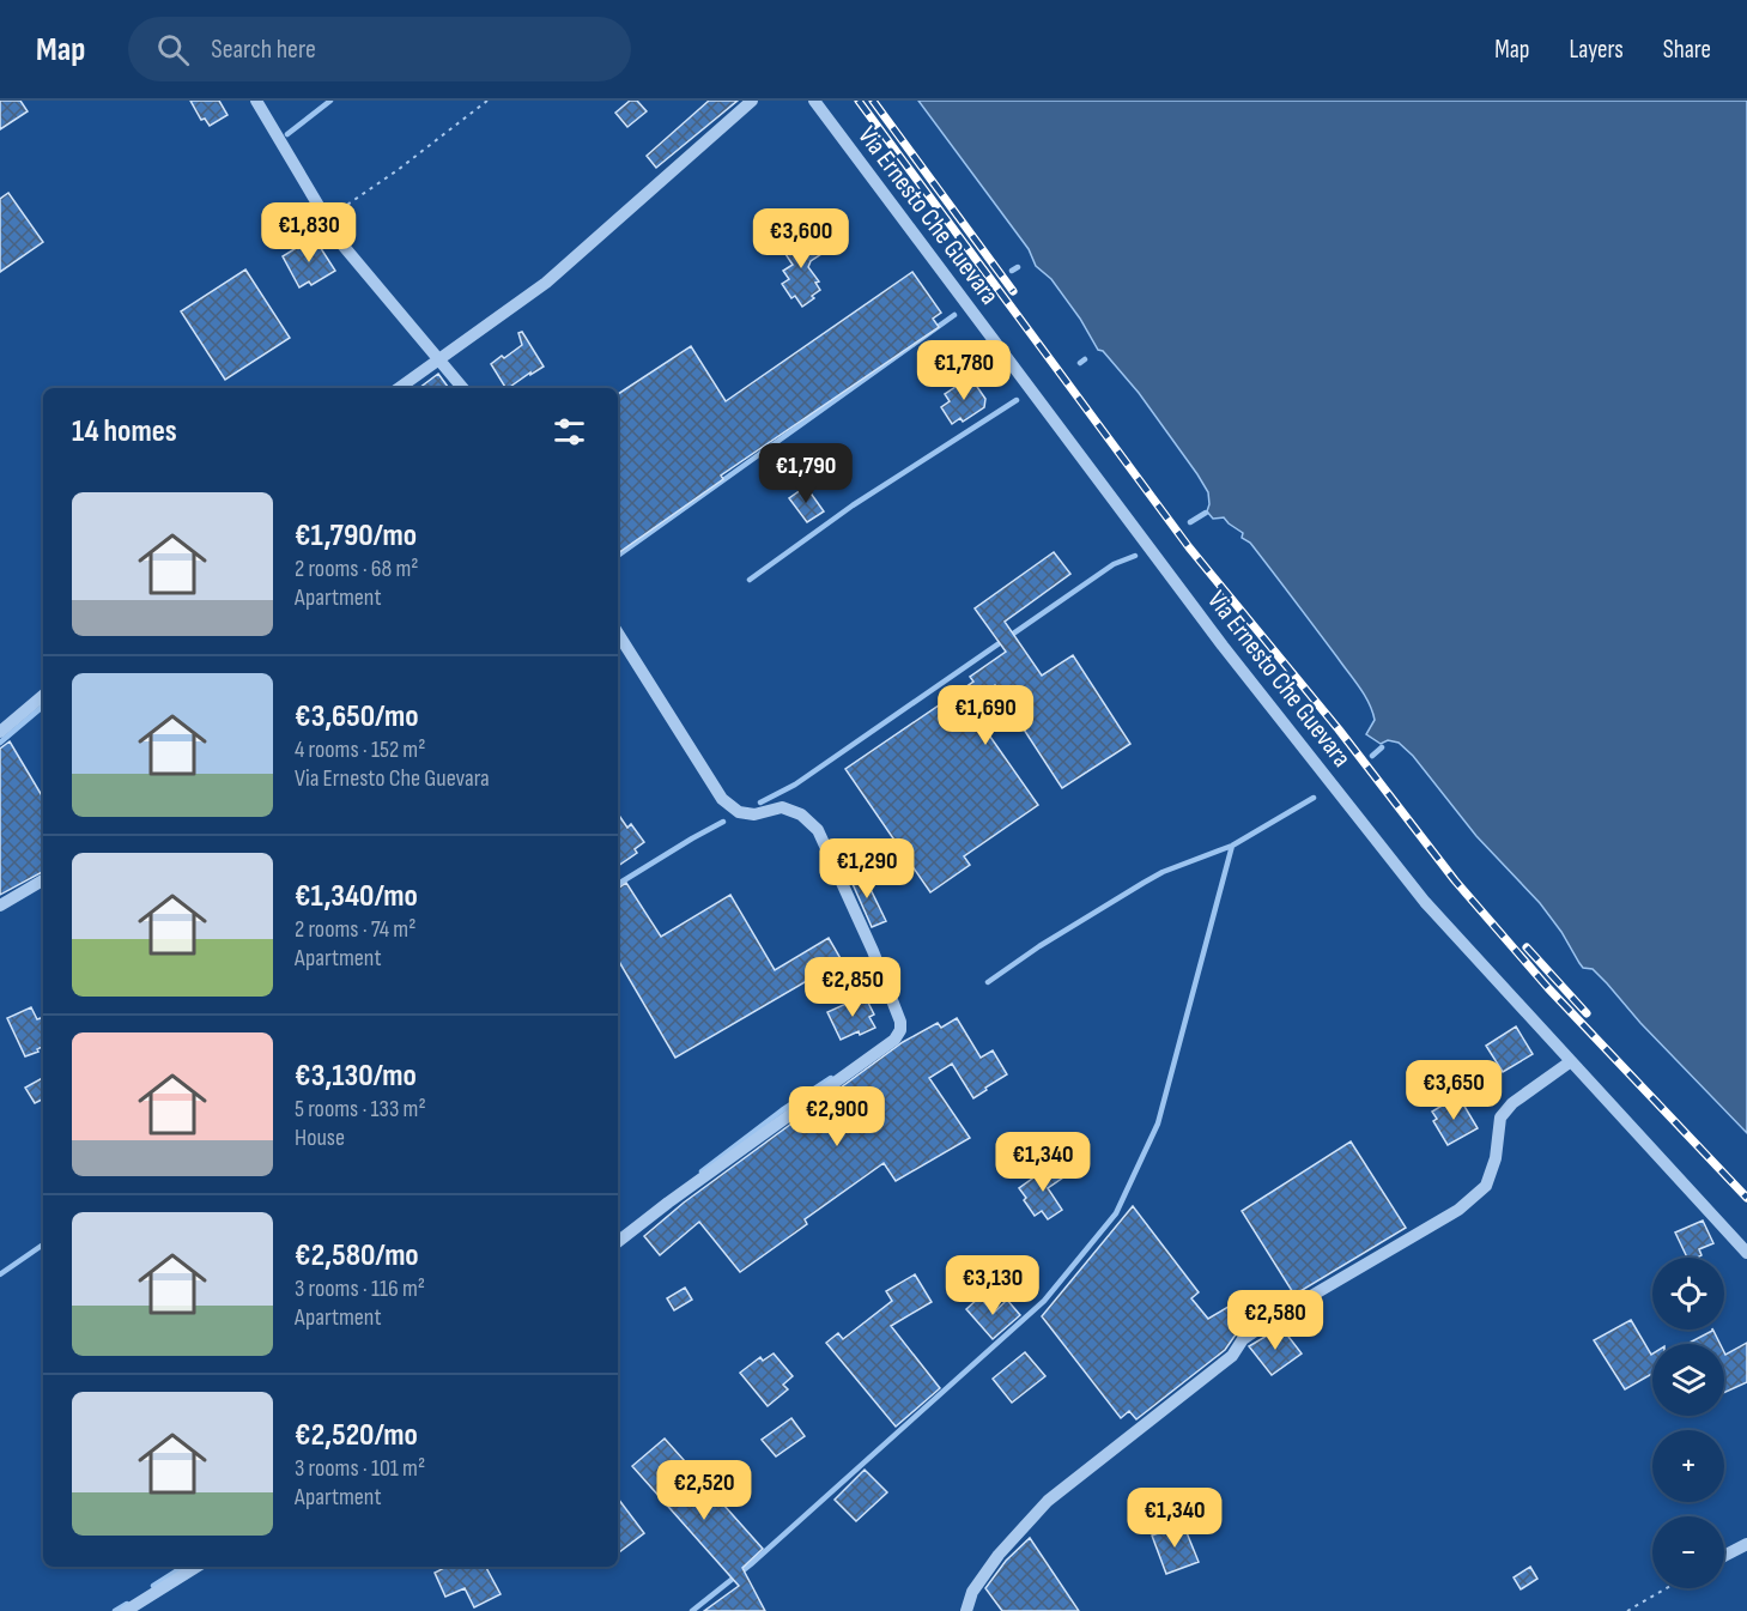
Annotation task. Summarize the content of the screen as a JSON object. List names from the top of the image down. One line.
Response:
{"streets":{"street":["Via Ernesto Che Guevara"]},"page":{"header":"Map","search":"Search here","nav":["Map","Layers","Share"],"price":["€1,830","€3,600","€1,780","€1,790","€1,690","€1,290","€2,850","€3,650","€2,900","€1,340","€3,130","€2,580","€2,520","€1,340"],"heading":"14 homes","list":[{"name":"€1,790/mo","note":"2 rooms · 68 m² · Apartment"},{"name":"€3,650/mo","note":"4 rooms · 152 m² · Via Ernesto Che Guevara"},{"name":"€1,340/mo","note":"2 rooms · 74 m² · Apartment"},{"name":"€3,130/mo","note":"5 rooms · 133 m² · House"},{"name":"€2,580/mo","note":"3 rooms · 116 m² · Apartment"},{"name":"€2,520/mo","note":"3 rooms · 101 m² · Apartment"}],"map_buttons":["+","−"]}}
